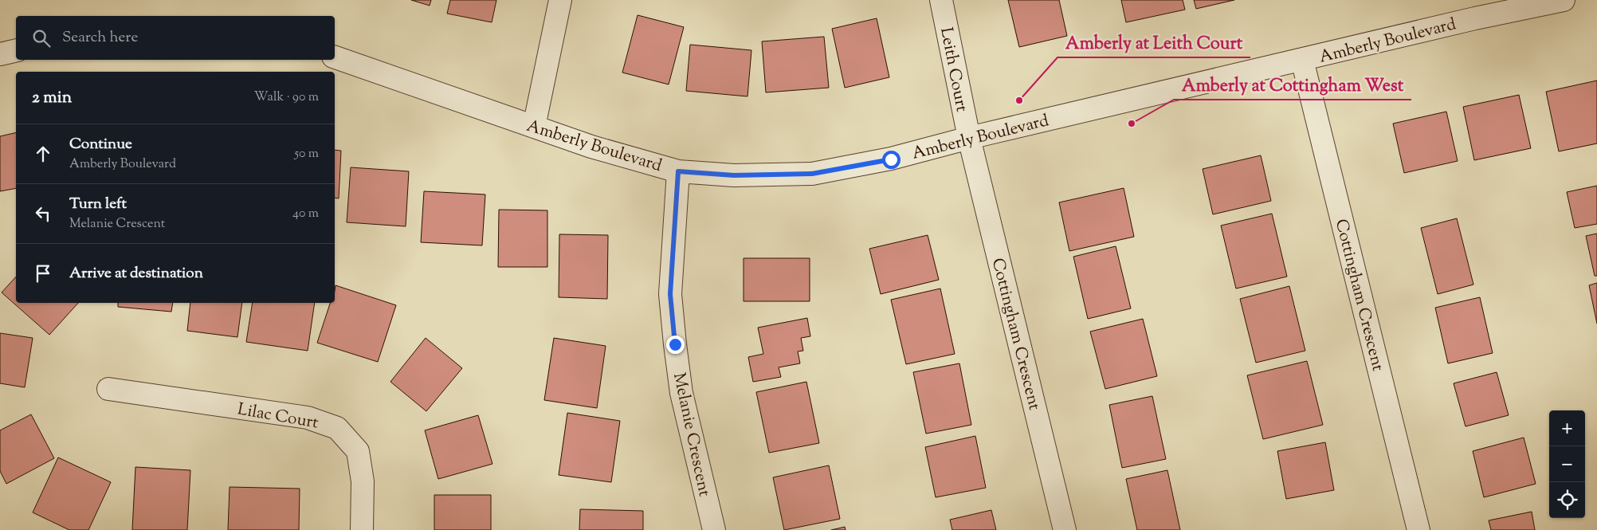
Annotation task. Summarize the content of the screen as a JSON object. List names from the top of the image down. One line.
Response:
{"streets":{"street":["Amberly Boulevard","Leith Court","Cottingham Crescent","Lilac Court","Melanie Crescent"]},"crossings":[["Amberly Boulevard","Leith Court"],["Amberly Boulevard","Cottingham Crescent"],["Amberly Boulevard","Melanie Crescent"],["Leith Court","Cottingham Crescent"]],"places":["Amberly at Leith Court","Amberly at Cottingham West"],"page":{"search":"Search here","heading":["2 min","Walk · 90 m"],"list":[["Continue","Amberly Boulevard","50 m"],["Turn left","Melanie Crescent","40 m"],"Arrive at destination"],"map_buttons":["+","−"]}}
